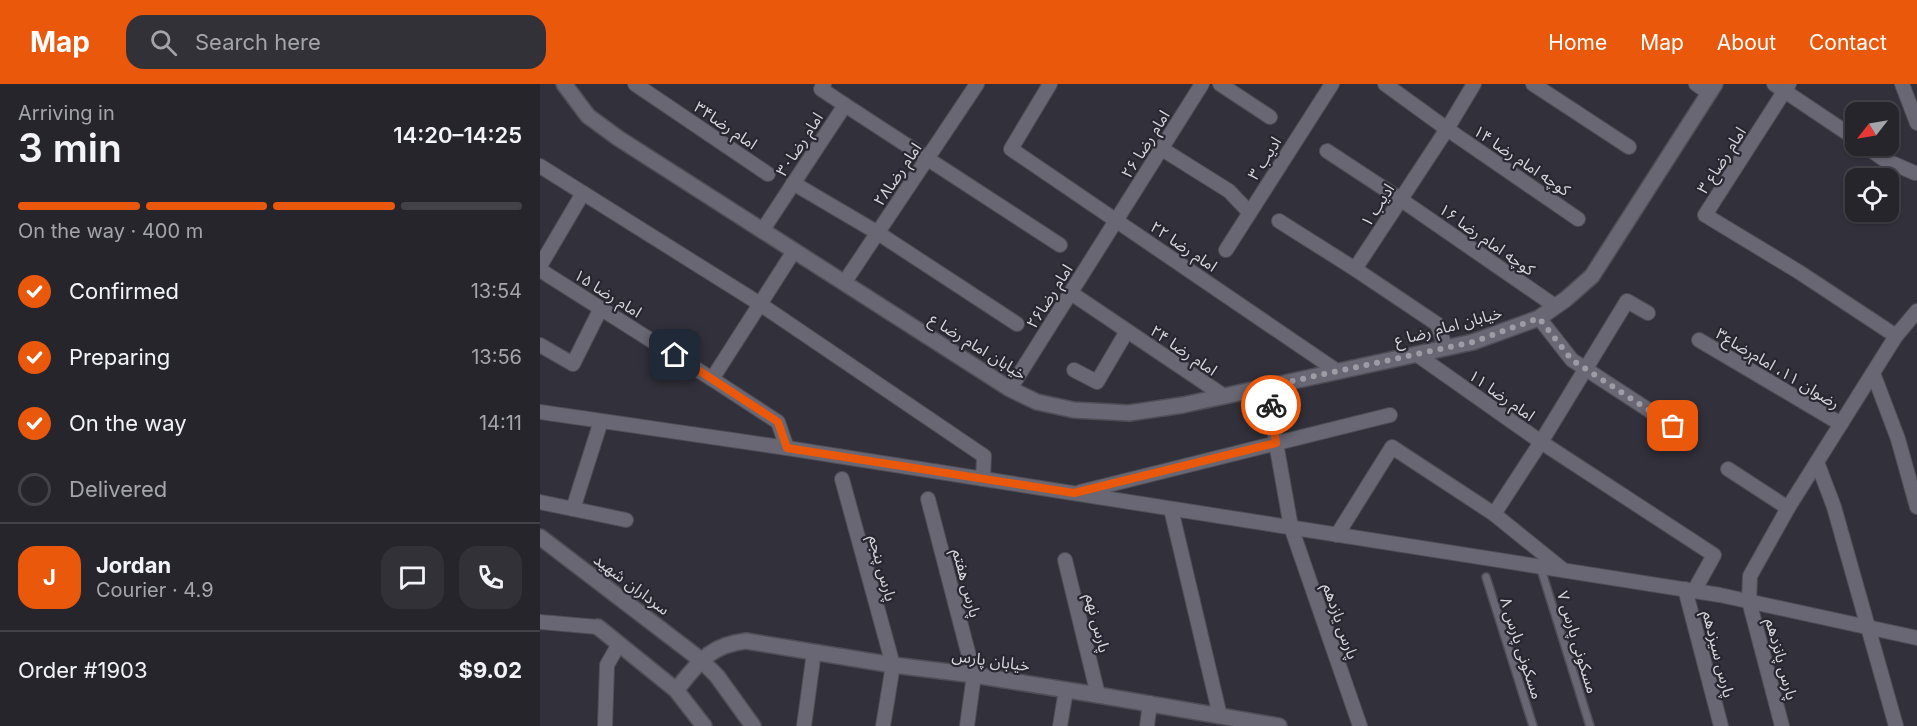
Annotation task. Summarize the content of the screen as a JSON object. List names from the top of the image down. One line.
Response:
{"streets":{"main road":["خیابان امام رضا ع","سرداران شهید","خیابان پارس"],"street":["امام رضا۳۴","امام رضا۳۰","امام رضا ۲۶","ادیب ۳","کوچه امام رضا ۱۴","امام رضا‌ع ۳","امام رضا۲۸","ادیب ۱","کوچه امام رضا ۱۶","امام رضا ۲۲","۱۵ امام رضا","امام رضا۲۶","امام رضا ۲۴","رضوان ۱۱، امام‌رضا‌ع‌۳","امام رضا ۱۱","پارس‌‌ پنجم","پارس‌‌ هفتم","پارس‌‌ یازدهم","پارس‌‌ نهم","پارس‌ سیزدهم","پارس‌ پانزدهم"],"lane":["مسکونی ‌پارس ۷","مسکونی پارس ۸"]},"crossings":[["امام رضا۳۰","خیابان امام رضا ع"],["امام رضا ۲۶","امام رضا ۲۲"],["امام رضا ۲۶","امام رضا۲۶"],["کوچه امام رضا ۱۴","ادیب ۱"],["امام رضا‌ع ۳","پارس‌ پانزدهم"],["امام رضا۲۸","خیابان امام رضا ع"],["ادیب ۱","کوچه امام رضا ۱۶"],["کوچه امام رضا ۱۶","خیابان امام رضا ع"],["امام رضا ۲۲","امام رضا۲۶"],["امام رضا ۲۲","خیابان امام رضا ع"],["امام رضا۲۶","خیابان امام رضا ع"],["امام رضا۲۶","امام رضا ۲۴"],["خیابان امام رضا ع","امام رضا ۲۴"],["خیابان امام رضا ع","امام رضا ۱۱"],["خیابان امام رضا ع","پارس‌‌ یازدهم"],["رضوان ۱۱، امام‌رضا‌ع‌۳","پارس‌ پانزدهم"],["امام رضا ۱۱","پارس‌ سیزدهم"],["پارس‌‌ پنجم","خیابان پارس"],["پارس‌‌ هفتم","خیابان پارس"],["سرداران شهید","خیابان پارس"],["پارس‌‌ نهم","خیابان پارس"]],"north":"bottom left","page":{"header":"Map","search":"Search here","nav":["Home","Map","About","Contact"],"heading":["3 min","Arriving in","14:20–14:25"],"panel":["Jordan","Courier · 4.9","Order #1903","$9.02"],"bar":"On the way · 400 m","list":[["Confirmed","13:54"],["Preparing","13:56"],["On the way","14:11"],"Delivered"],"round":"J"}}
